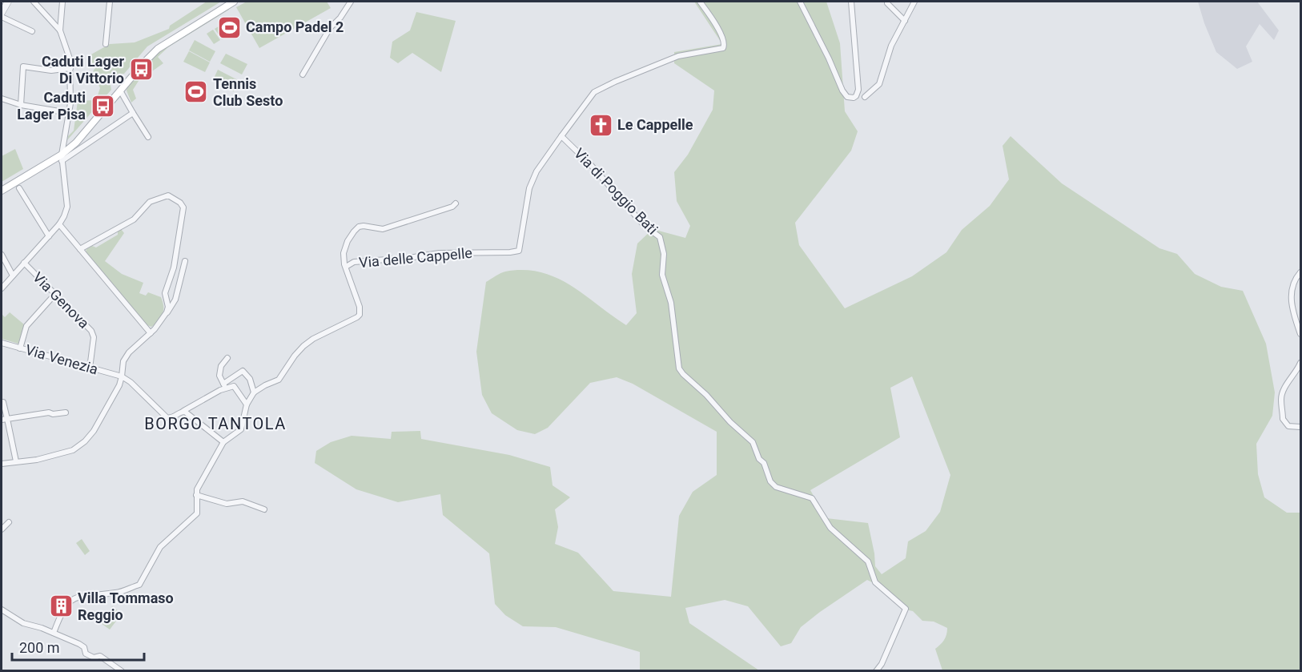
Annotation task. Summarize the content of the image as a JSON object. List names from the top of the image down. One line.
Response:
{"streets":{"street":["Via di Poggio Bati","Via delle Cappelle","Via Genova","Via Venezia"]},"crossings":[["Via di Poggio Bati","Via delle Cappelle"],["Via Genova","Via Venezia"]],"districts":["BORGO TANTOLA"],"places":{"sports":["Campo Padel 2","Tennis Club Sesto"],"bus stop":["Caduti Lager Di Vittorio","Caduti Lager Pisa"],"church":["Le Cappelle"],"building":["Villa Tommaso Reggio"]},"scale_bar":"200 m"}
